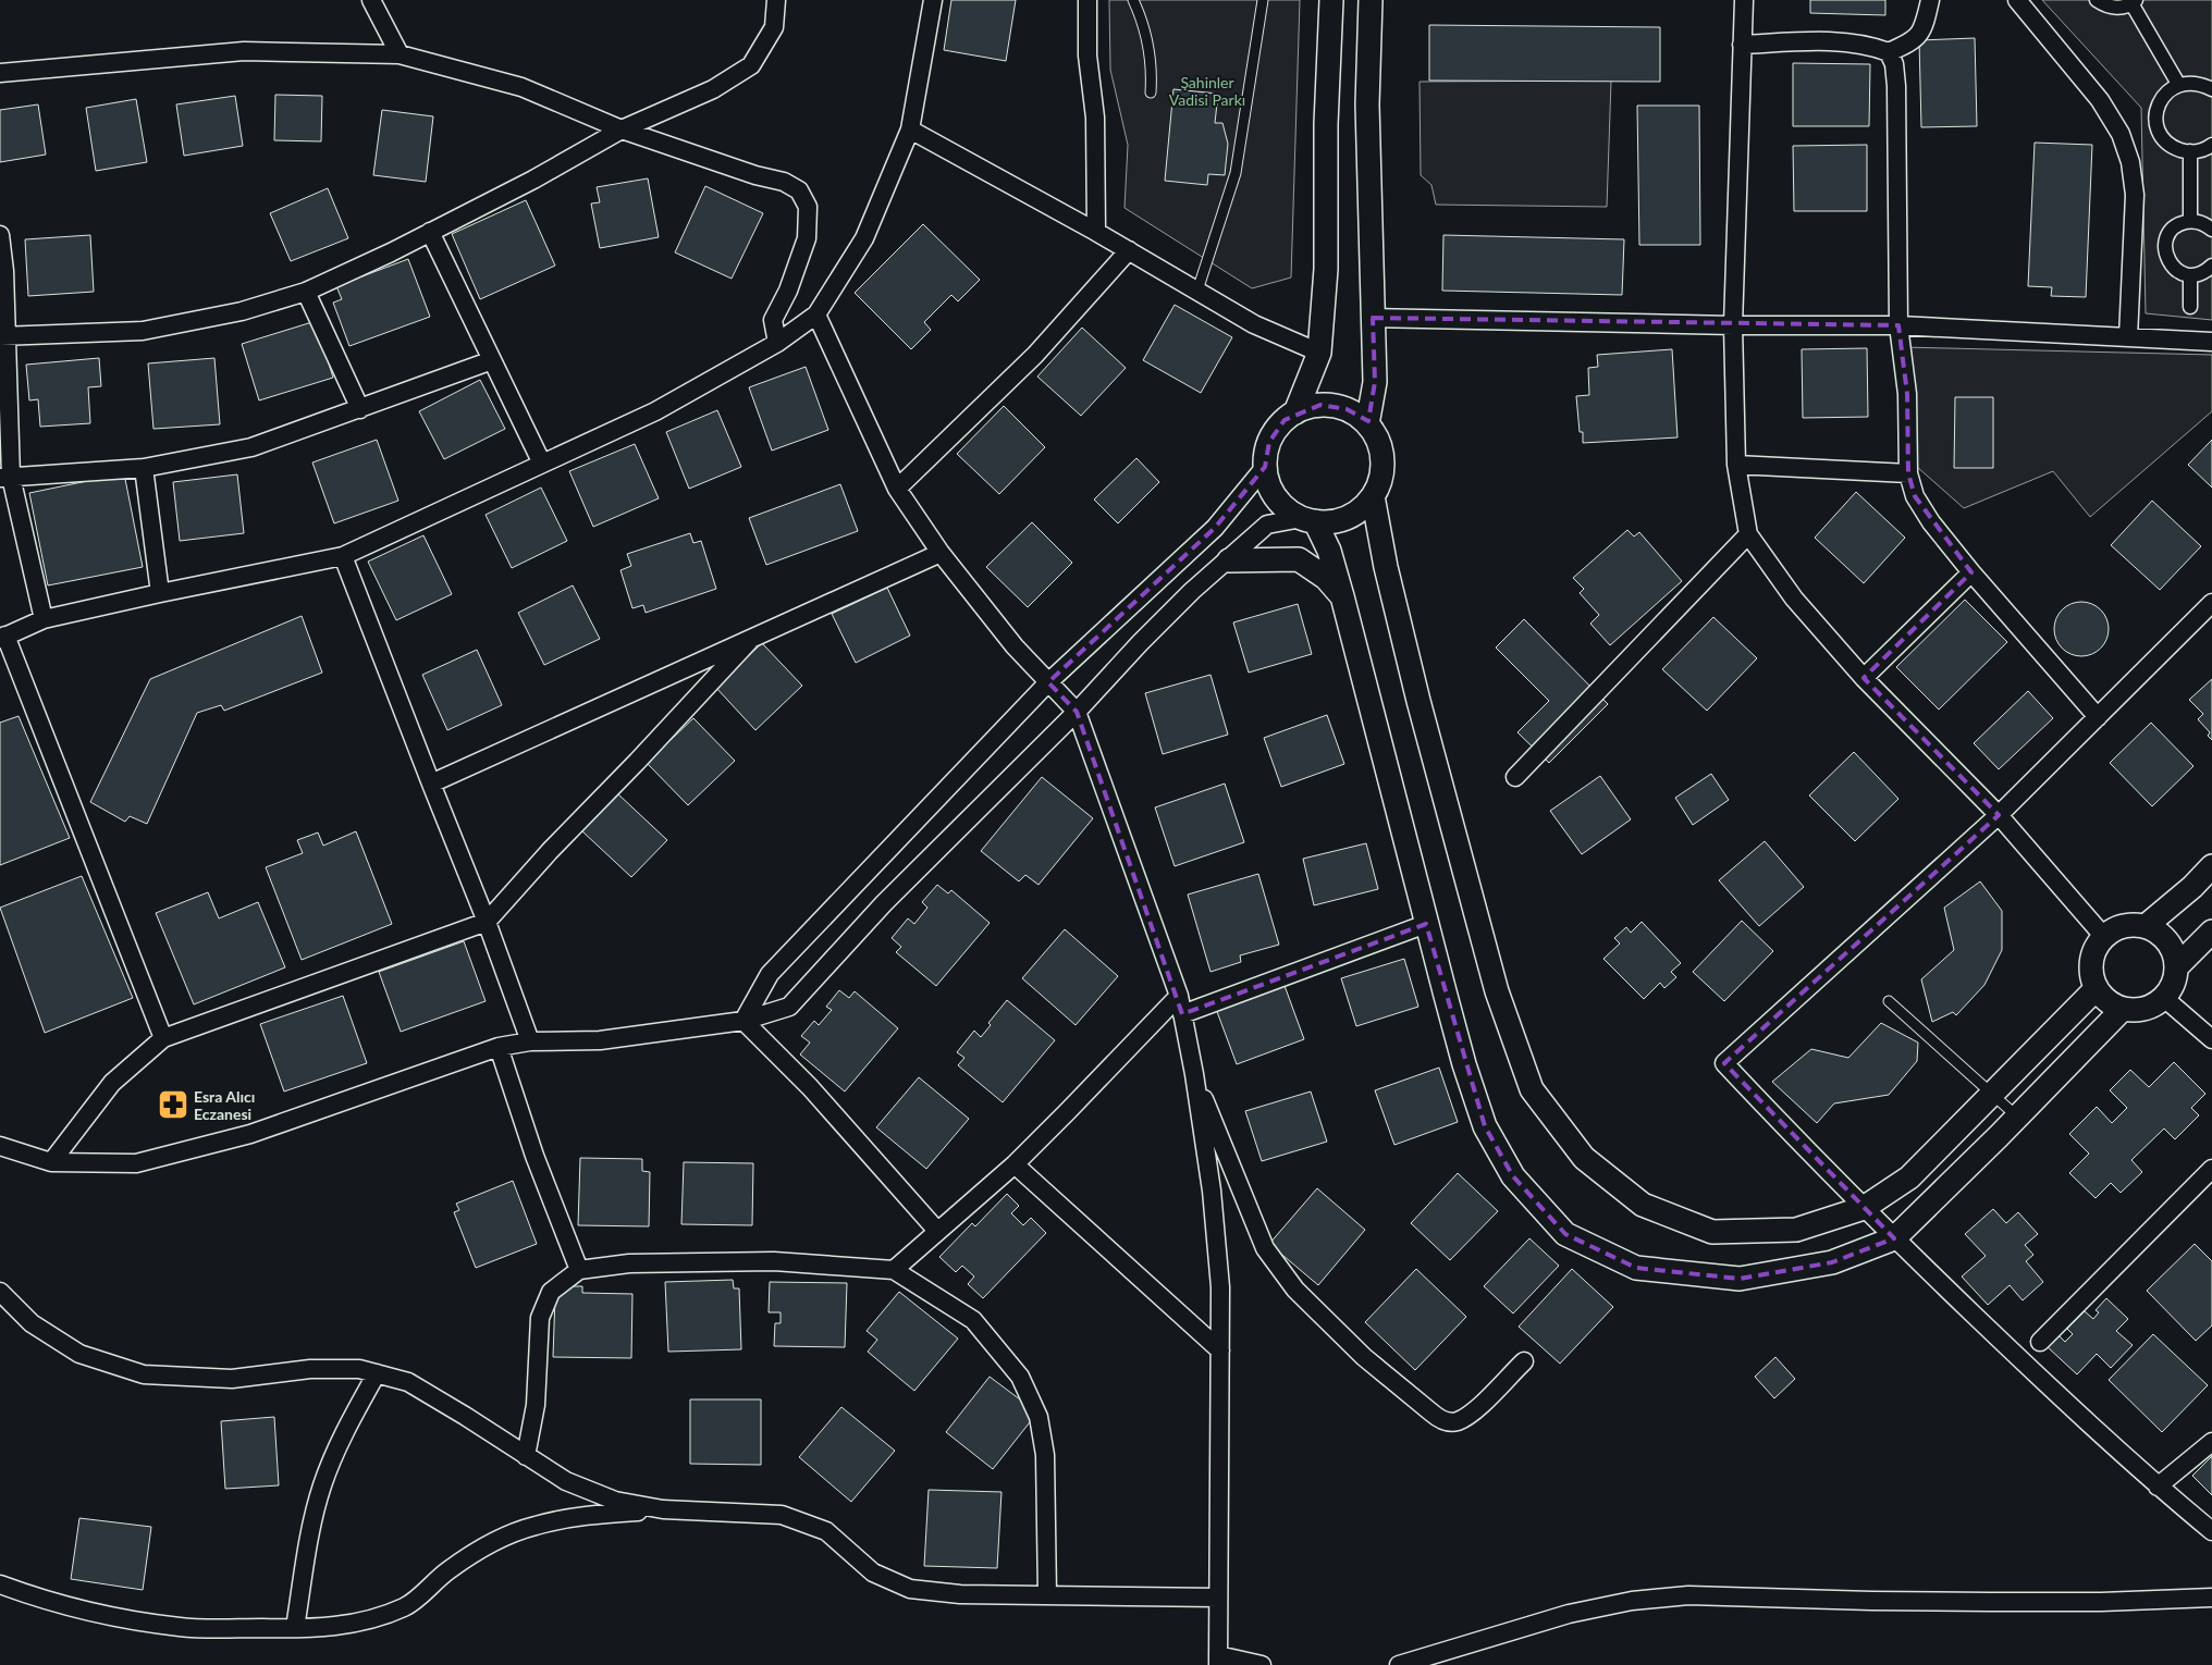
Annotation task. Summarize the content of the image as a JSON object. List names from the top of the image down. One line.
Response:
{"parks":["Şahinler Vadisi Parkı"],"places":{"pharmacy":["Esra Alıcı Eczanesi"]}}
